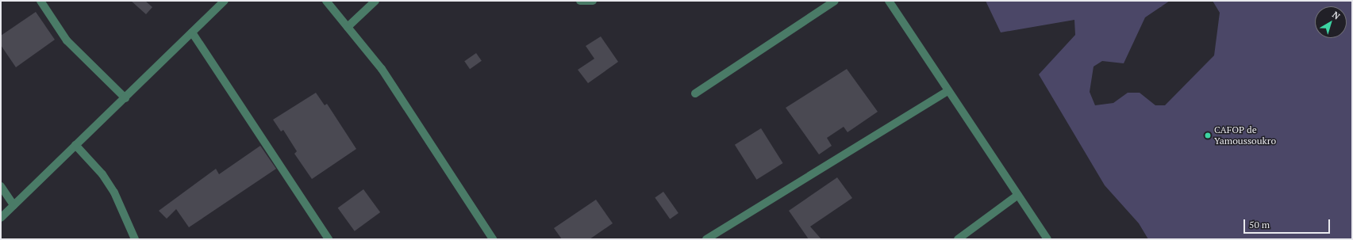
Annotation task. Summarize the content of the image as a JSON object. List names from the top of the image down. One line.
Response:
{"places":["CAFOP de Yamoussoukro"],"scale_bar":"50 m","north":"top right"}
